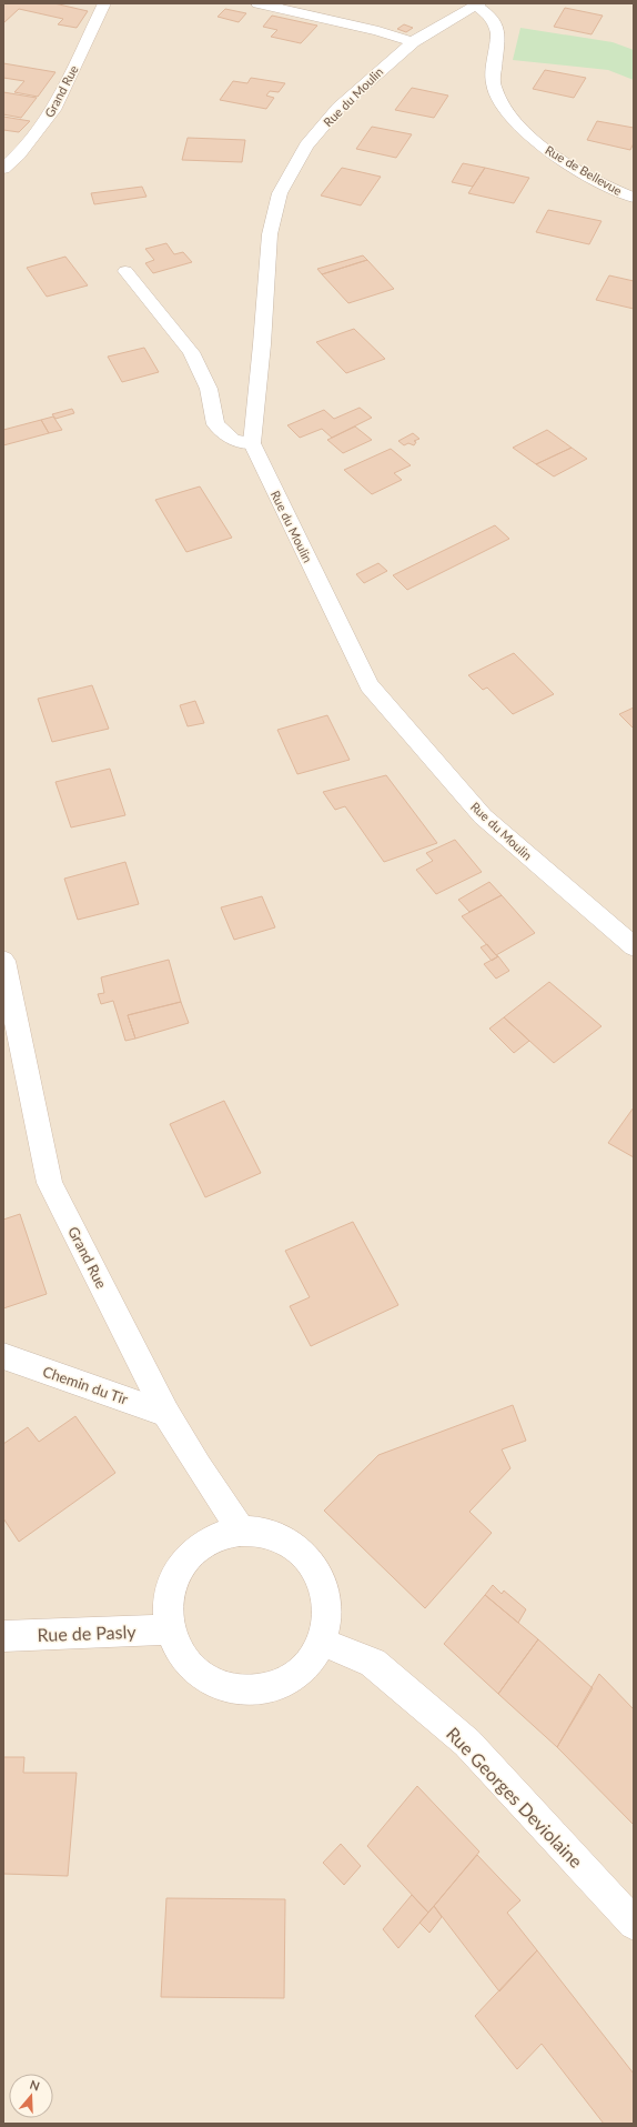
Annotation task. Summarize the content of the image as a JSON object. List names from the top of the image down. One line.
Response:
{"streets":{"street":["Grand Rue","Rue du Moulin","Rue de Bellevue","Chemin du Tir","Rue de Pasly","Rue Georges Deviolaine"]},"crossings":[["Grand Rue","Chemin du Tir"],["Rue du Moulin","Rue de Bellevue"]],"north":"top"}
